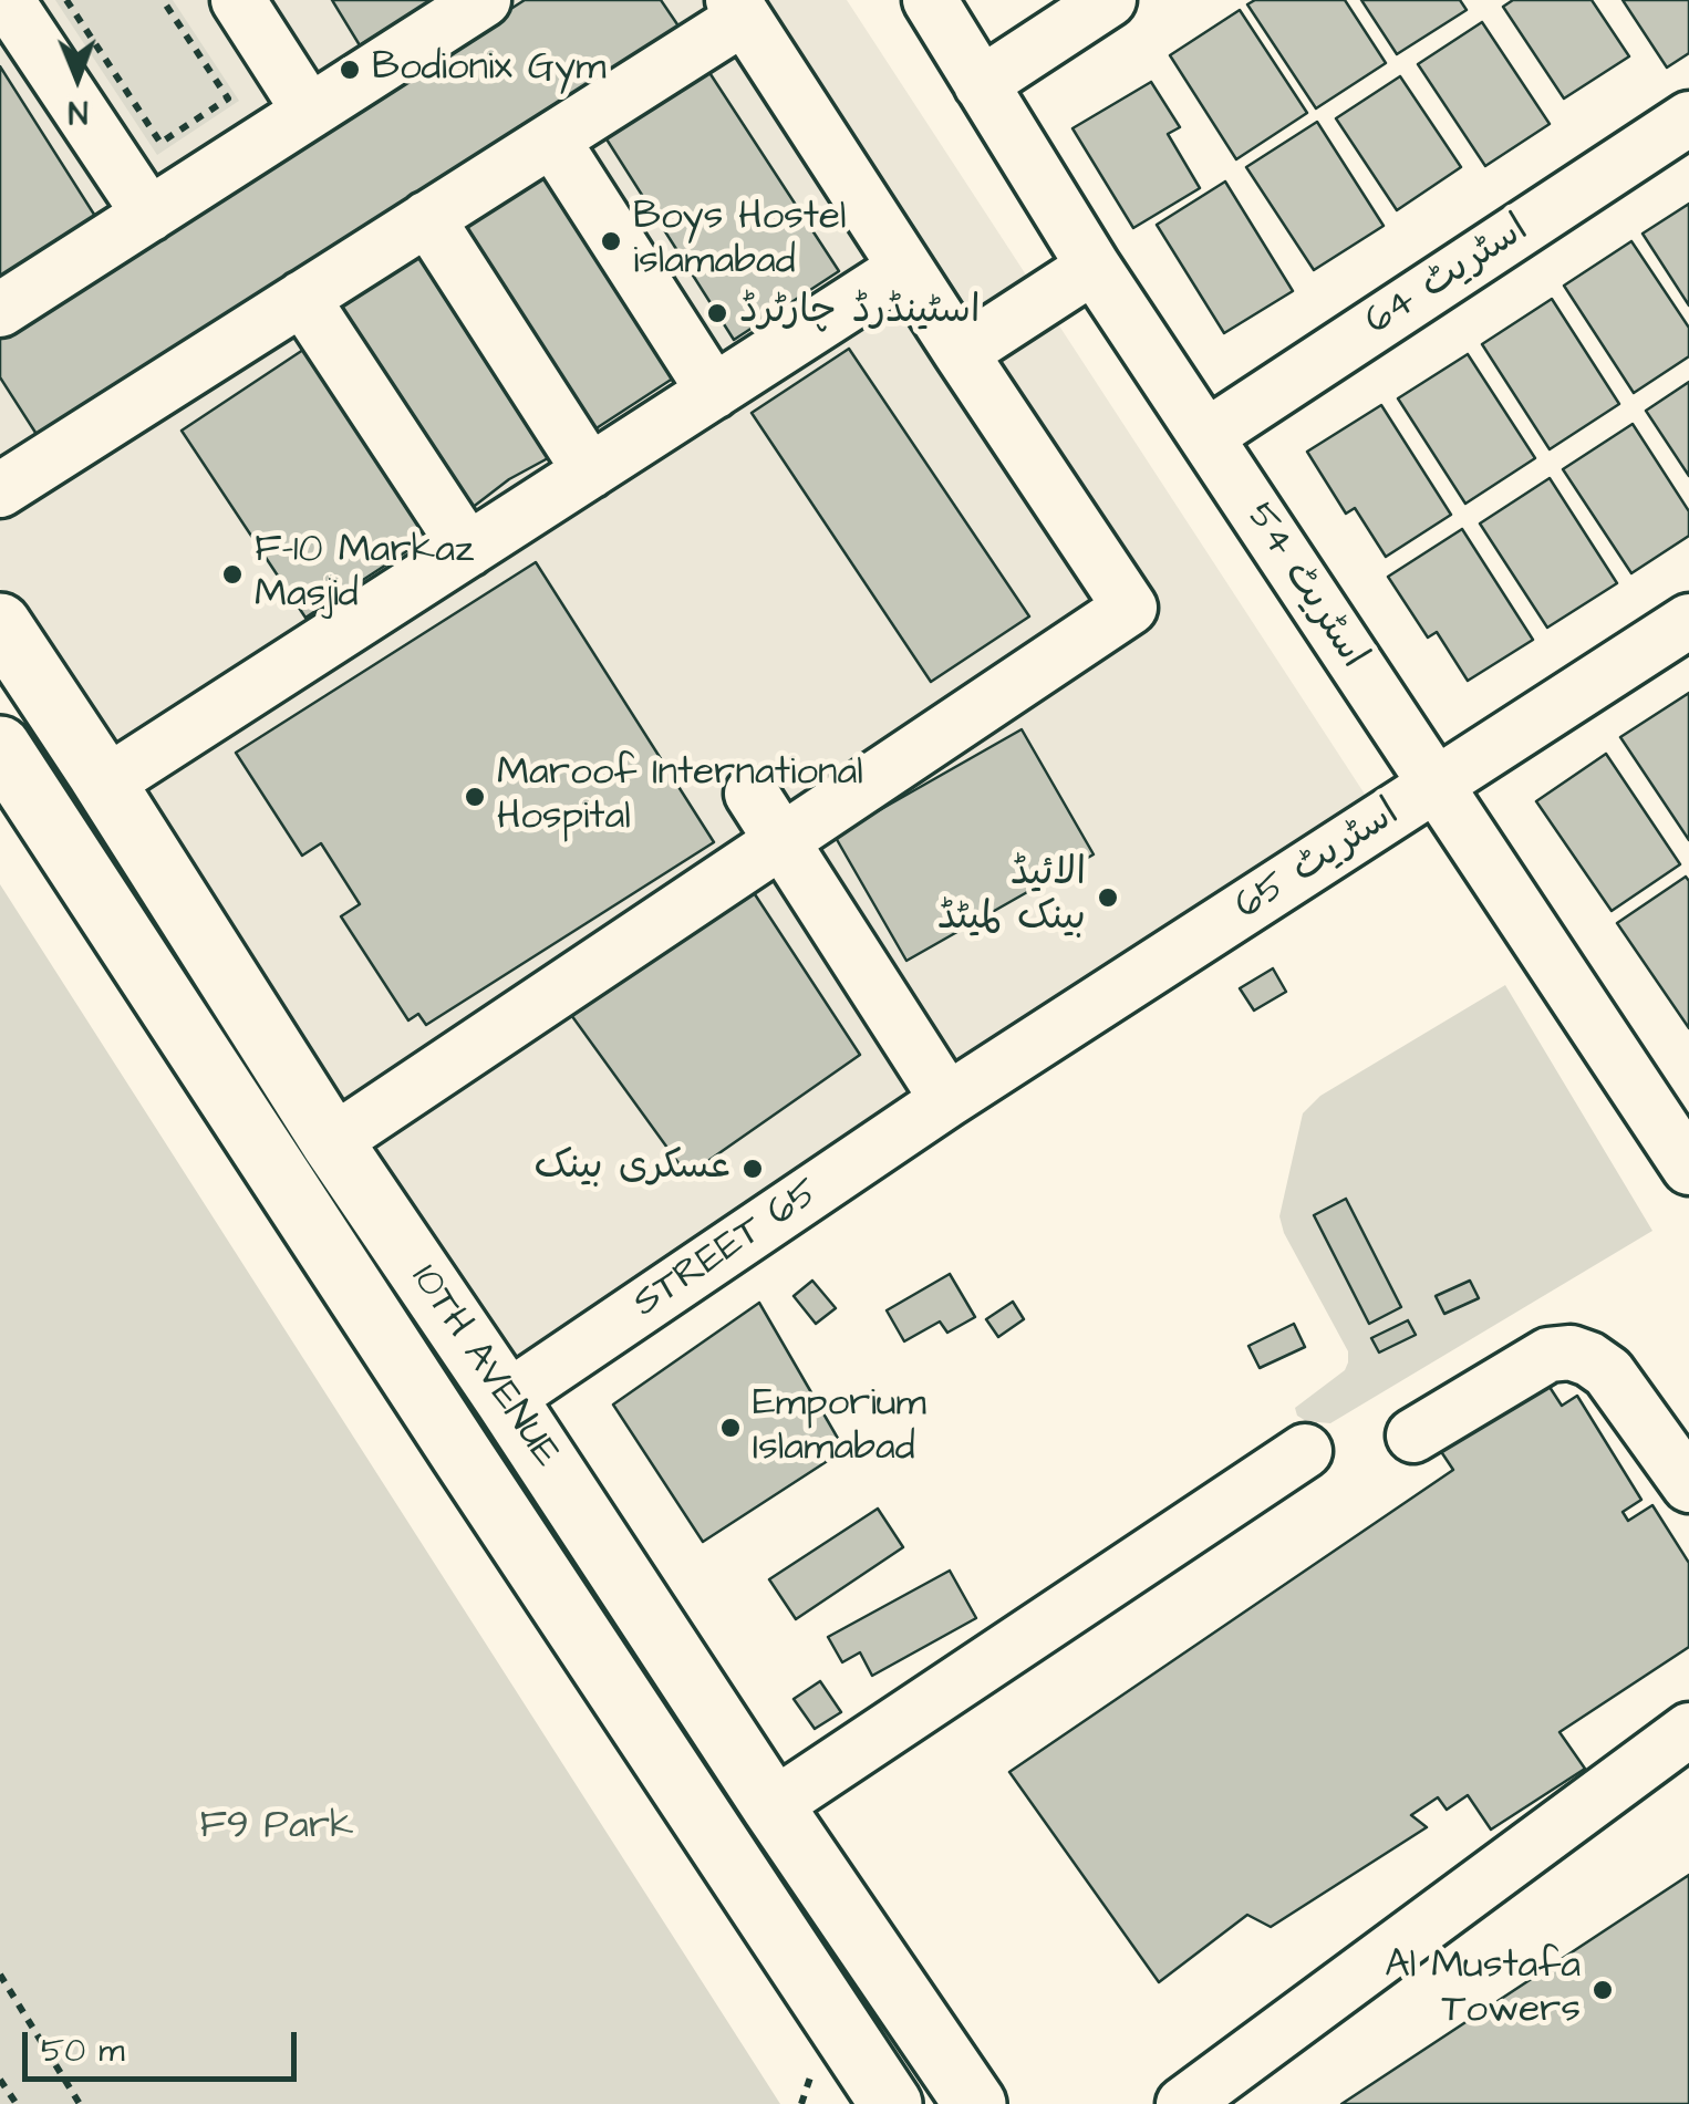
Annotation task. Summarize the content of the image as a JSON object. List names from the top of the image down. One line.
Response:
{"streets":{"main road":["10TH AVENUE"],"street":["اسٹریٹ 64","اسٹریٹ 54","اسٹریٹ 65","STREET 65"]},"crossings":[["اسٹریٹ 64","اسٹریٹ 54"],["اسٹریٹ 54","اسٹریٹ 65"],["اسٹریٹ 65","STREET 65"],["STREET 65","10TH AVENUE"]],"parks":["F9 Park"],"places":["Bodionix Gym","Boys Hostel islamabad","اسٹینڈرڈ چارٹرڈ","F-10 Markaz Masjid","Maroof International Hospital","الائیڈ بینک لمیٹڈ","عسکری بینک","Emporium Islamabad","Al Mustafa Towers"],"scale_bar":"50 m","north":"bottom"}
